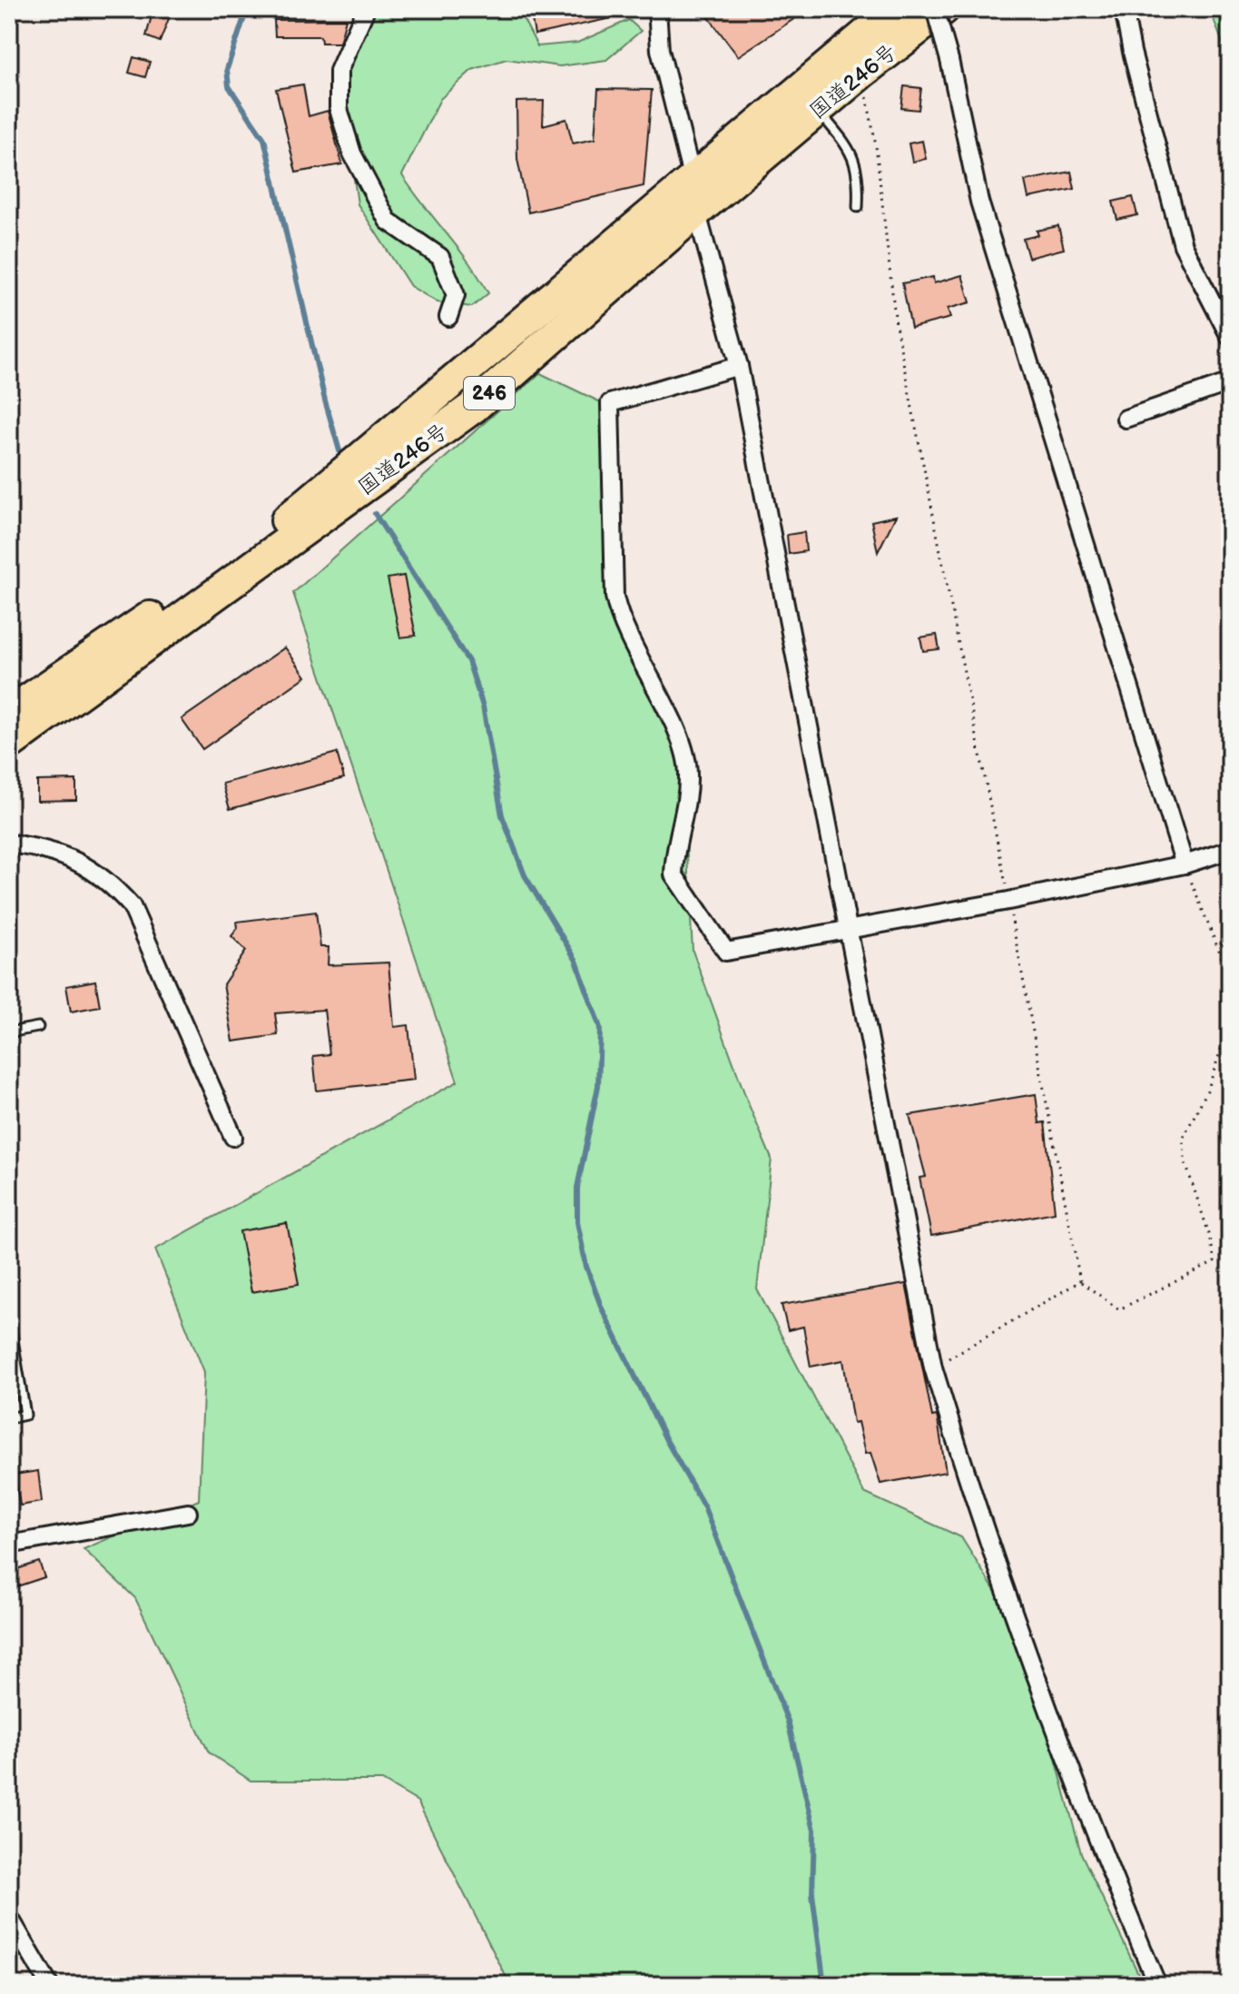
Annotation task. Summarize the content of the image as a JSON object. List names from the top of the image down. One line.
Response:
{"streets":{"highway":["国道246号","246"]}}
